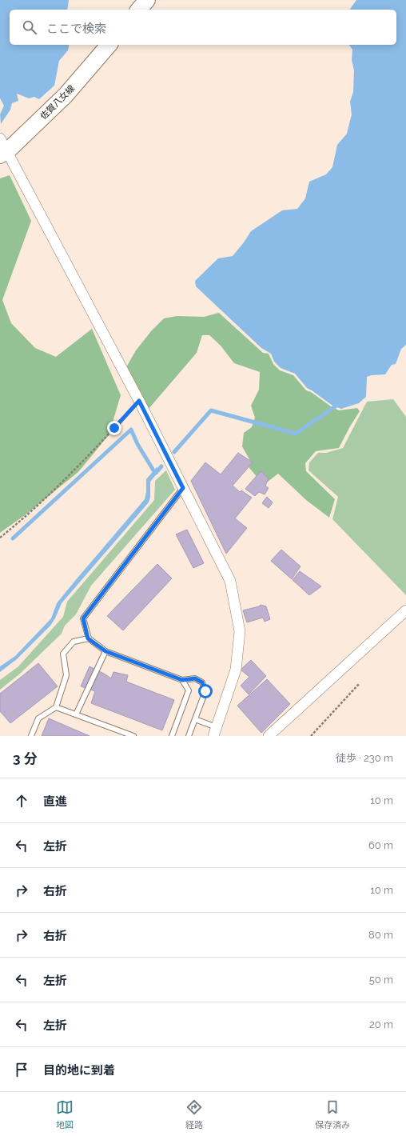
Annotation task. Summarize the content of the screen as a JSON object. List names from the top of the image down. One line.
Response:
{"streets":{"main road":["佐賀八女線"]},"page":{"search":"ここで検索","heading":["3 分","徒歩 · 230 m"],"list":[["直進","10 m"],["左折","60 m"],["右折","10 m"],["右折","80 m"],["左折","50 m"],["左折","20 m"],"目的地に到着"],"nav":["地図","経路","保存済み"]}}
